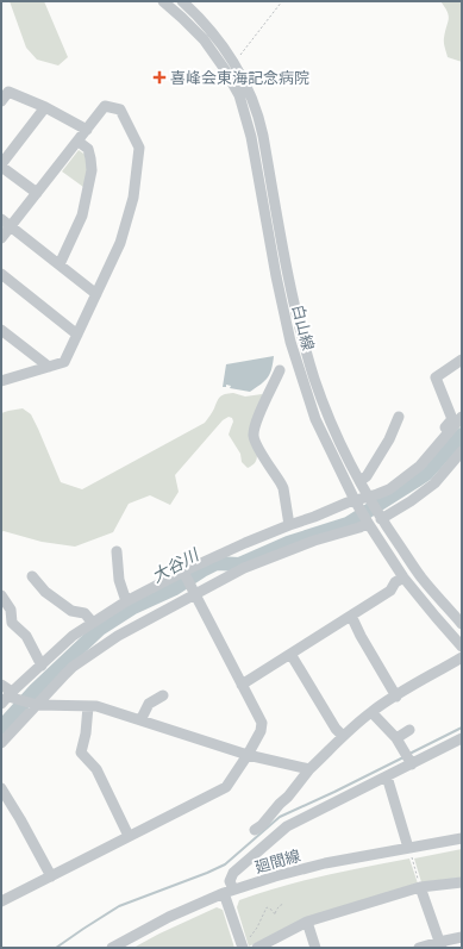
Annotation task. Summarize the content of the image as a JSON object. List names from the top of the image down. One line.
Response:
{"streets":{"street":["白山線","廻間線"]},"water":["大谷川"],"places":{"health":["喜峰会東海記念病院"]}}
